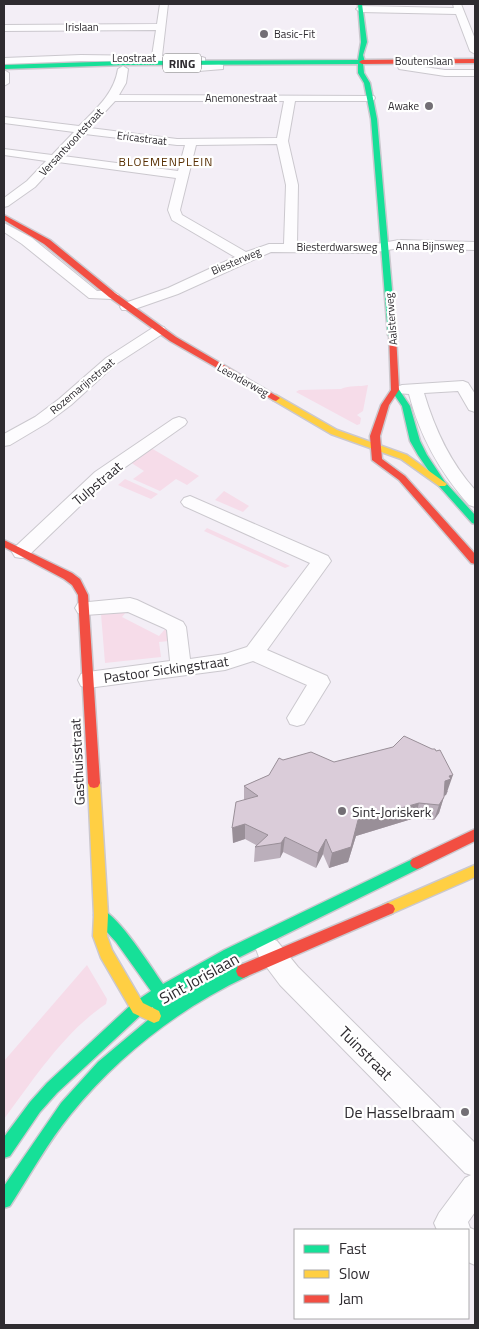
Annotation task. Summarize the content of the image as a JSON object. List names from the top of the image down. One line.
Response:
{"streets":{"main road":["Leostraat","Boutenslaan","RING","Aalsterweg","Leenderweg","Gasthuisstraat","Sint Jorislaan"],"street":["Irislaan","Anemonestraat","Ericastraat","Versantvoortstraat","Anna Bijnsweg","Biesterdwarsweg","Biesterweg","Rozemarijnstraat","Tulpstraat","Pastoor Sickingstraat","Tuinstraat"]},"crossings":[["Leostraat","Boutenslaan"],["Leostraat","Versantvoortstraat"],["Leostraat","Aalsterweg"],["Anemonestraat","Versantvoortstraat"],["Anemonestraat","Aalsterweg"],["Ericastraat","Versantvoortstraat"],["Anna Bijnsweg","Biesterdwarsweg"],["Anna Bijnsweg","Aalsterweg"],["Biesterdwarsweg","Biesterweg"],["Biesterdwarsweg","Aalsterweg"],["Biesterweg","Leenderweg"],["Aalsterweg","Leenderweg"],["Leenderweg","Rozemarijnstraat"],["Tulpstraat","Gasthuisstraat"],["Pastoor Sickingstraat","Gasthuisstraat"],["Gasthuisstraat","Sint Jorislaan"],["Sint Jorislaan","Tuinstraat"]],"districts":["BLOEMENPLEIN"],"places":["Basic-Fit","Awake","Sint-Joriskerk","De Hasselbraam"],"legend":["Fast","Slow","Jam"]}
